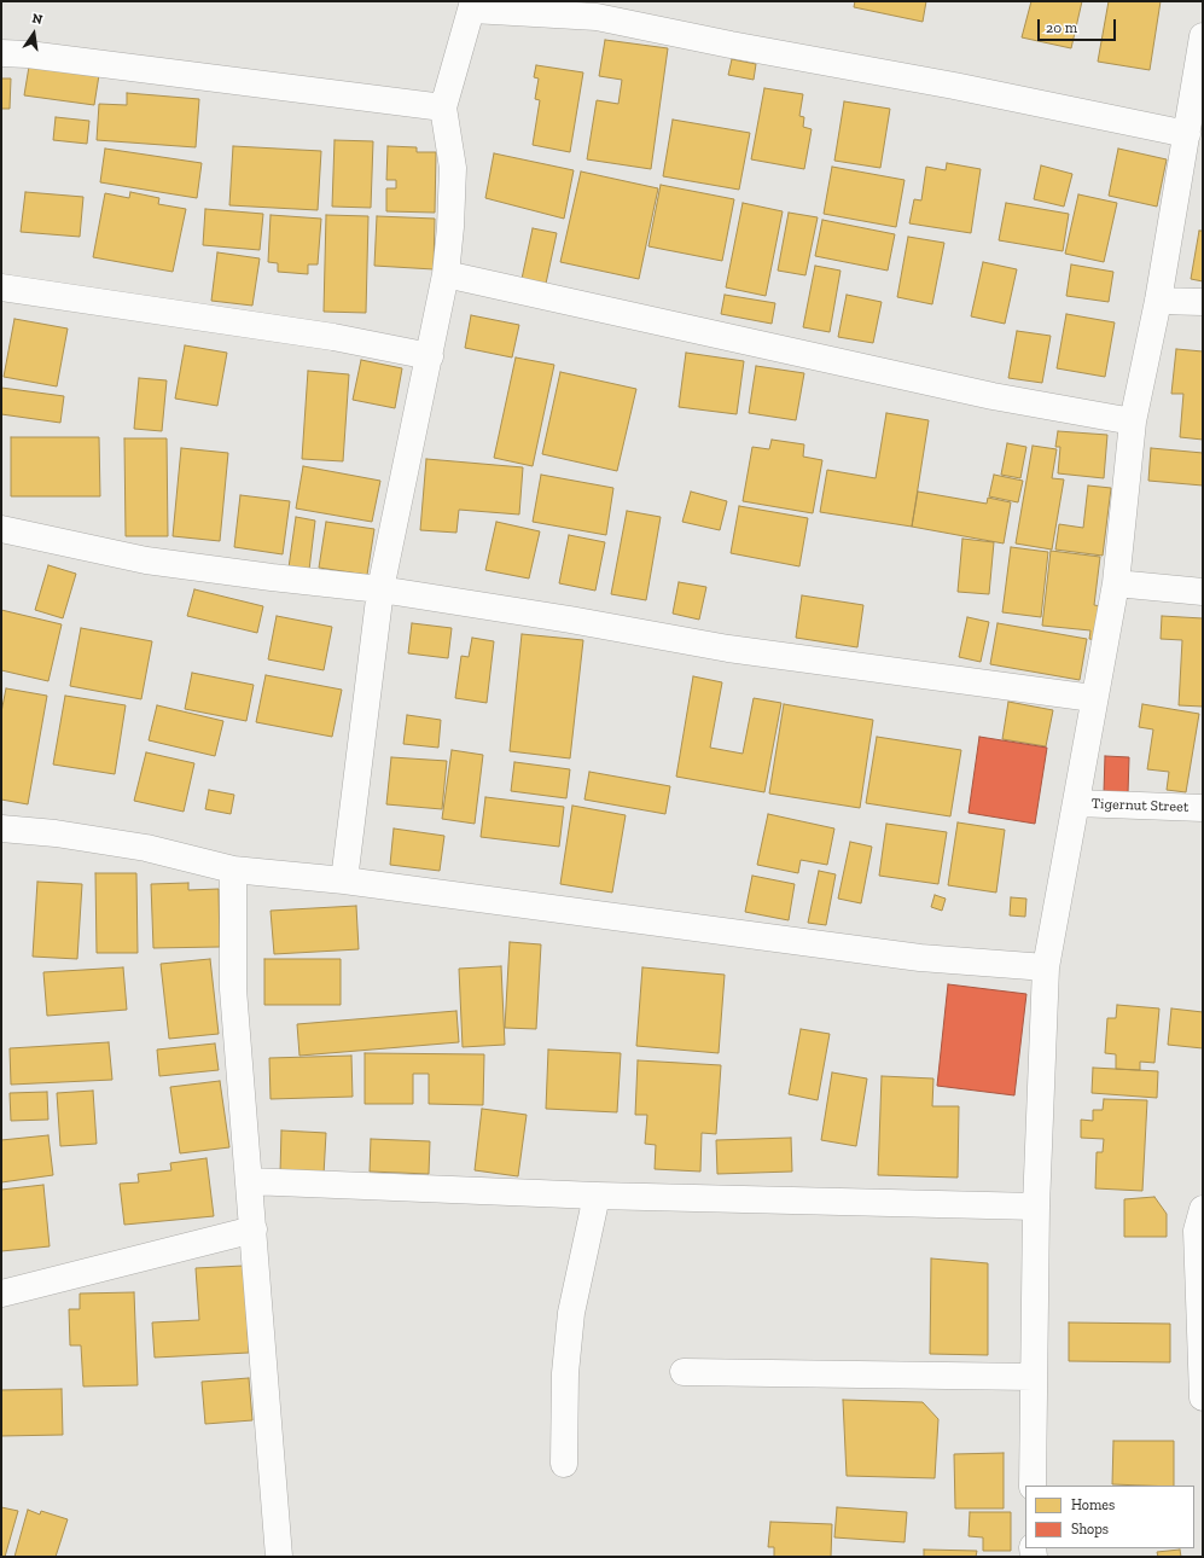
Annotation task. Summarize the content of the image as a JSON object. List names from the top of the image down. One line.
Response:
{"streets":{"street":["Tigernut Street"]},"legend":["Homes","Shops"],"scale_bar":"20 m","north":"top"}
